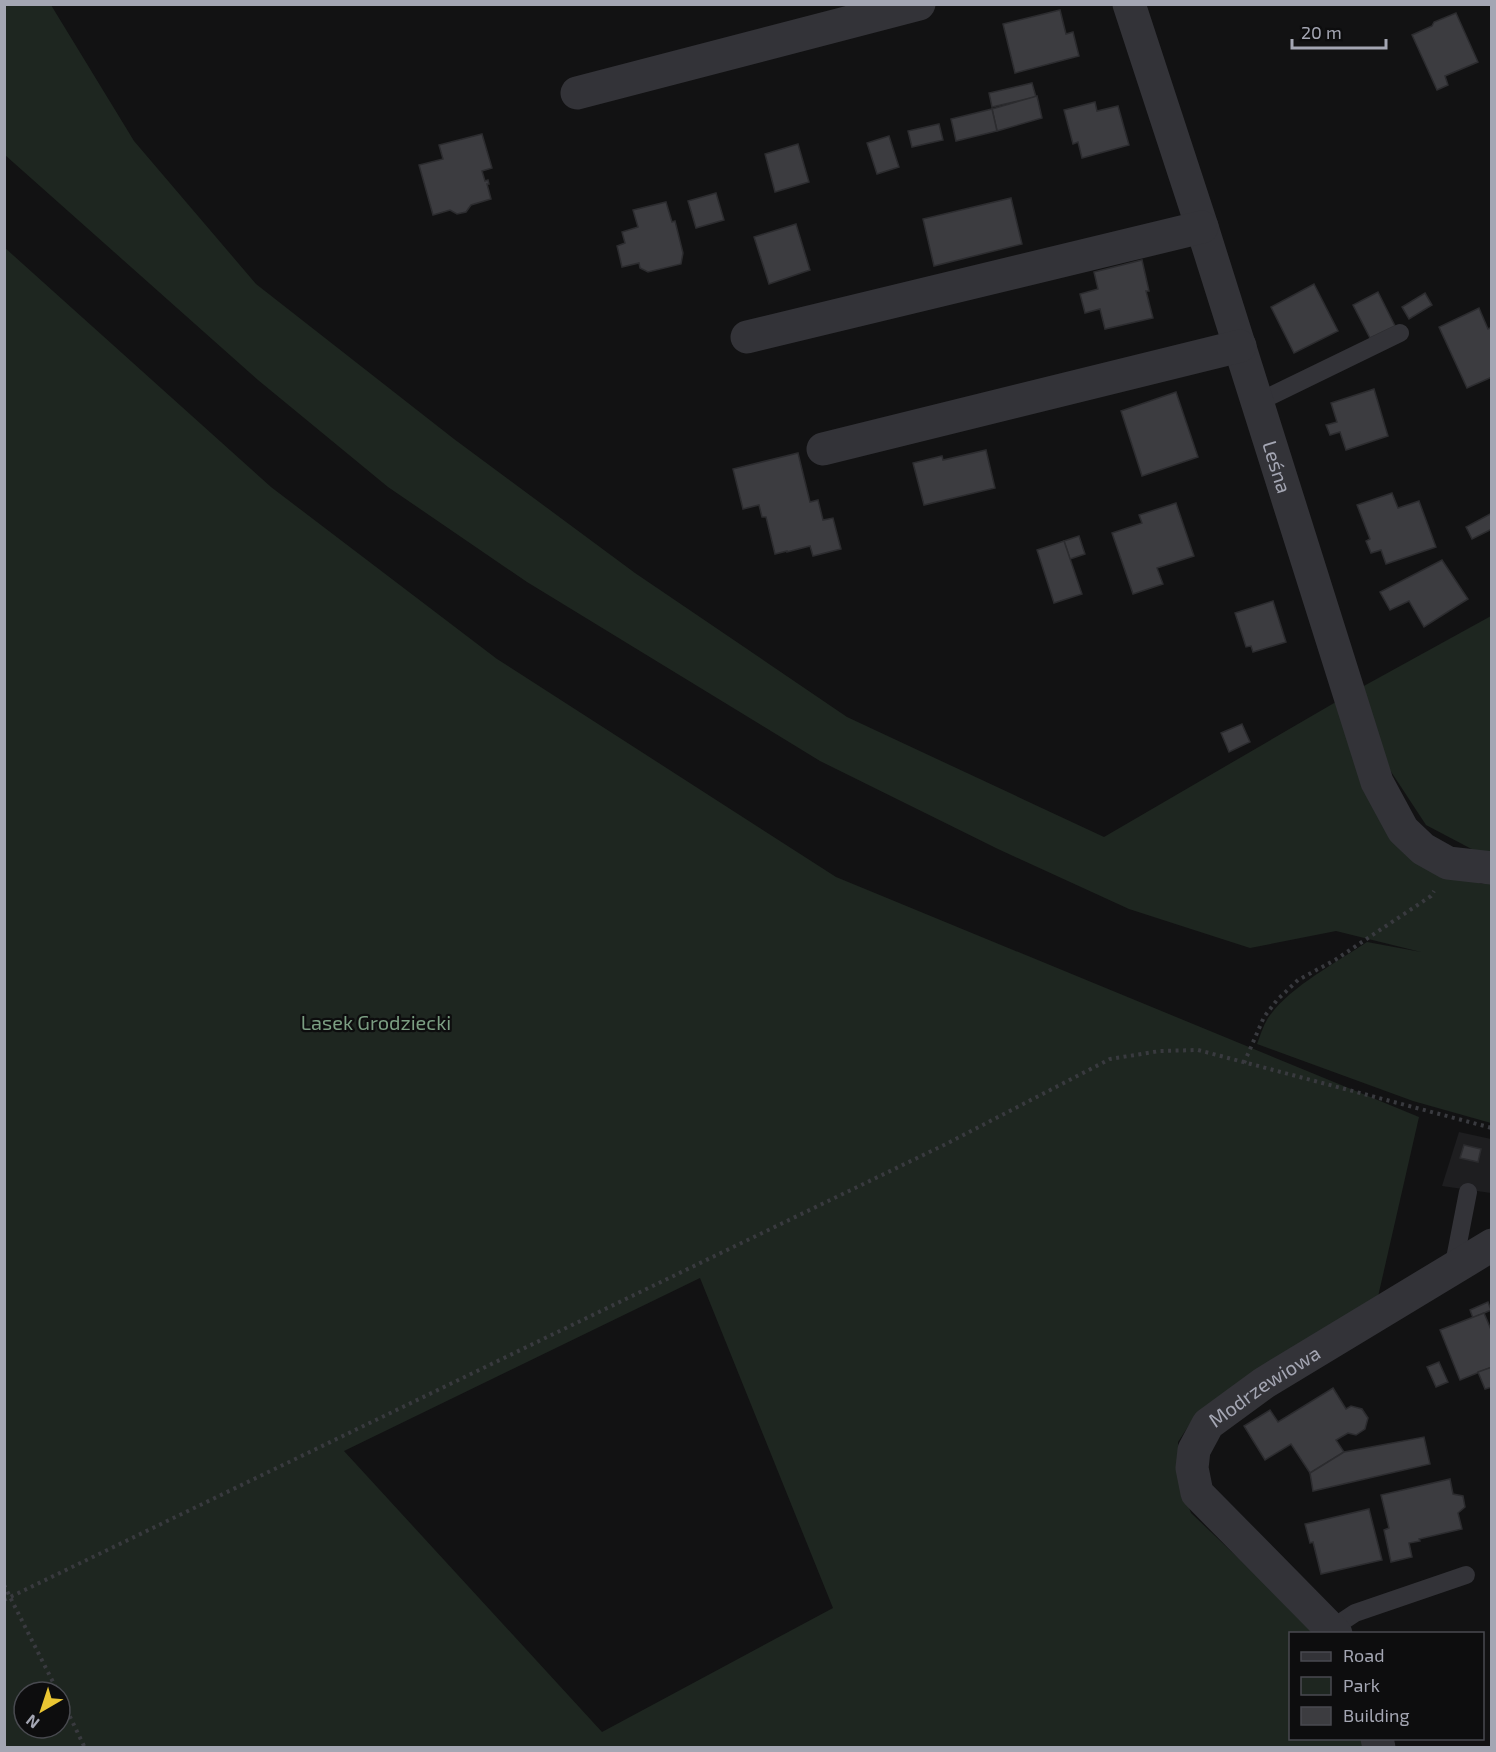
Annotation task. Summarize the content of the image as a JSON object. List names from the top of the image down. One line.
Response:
{"streets":{"street":["Leśna","Modrzewiowa"]},"parks":["Lasek Grodziecki"],"legend":["Road","Park","Building"],"scale_bar":"20 m","north":"bottom left"}
